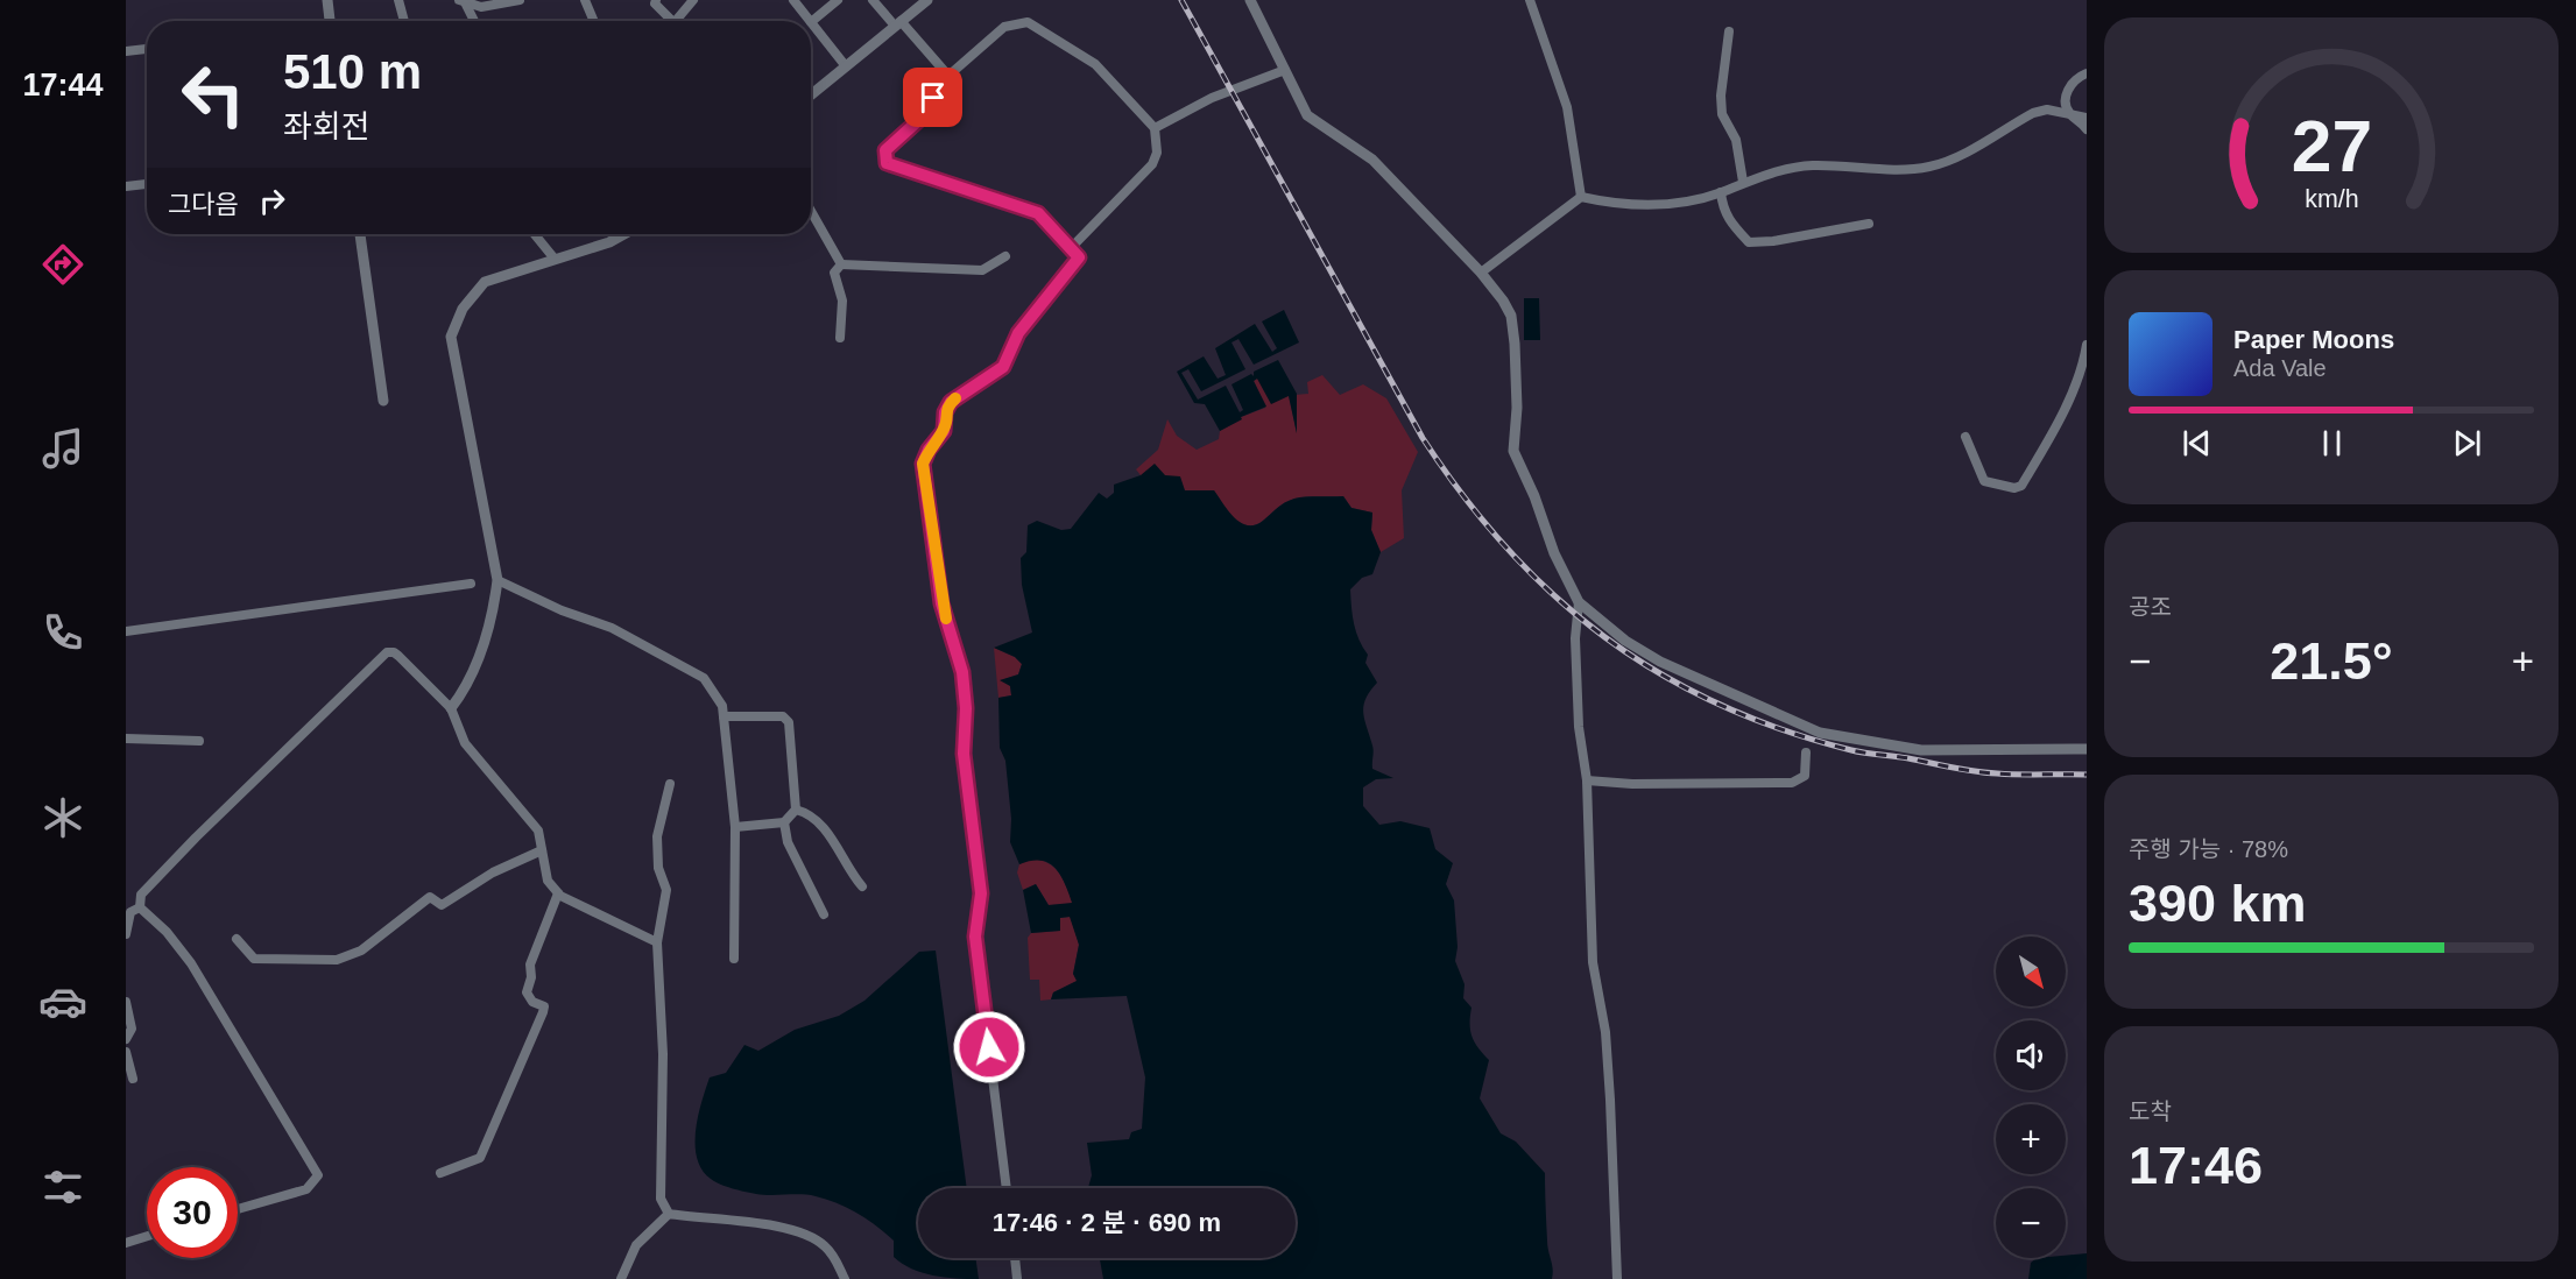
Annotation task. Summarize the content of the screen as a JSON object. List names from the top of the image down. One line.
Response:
{"north":"bottom right","page":{"tabs":"17:44","turn":["510 m","좌회전"],"then":"그다음","song":["Paper Moons","Ada Vale"],"tile":["공조",["주행 가능 · 78%","390 km"],["도착","17:46"]],"heat":["−","21.5°","+"],"map_buttons":["+","−"],"limit":"30","trip":"17:46 · 2 분 · 690 m","gauge":["27","km/h"]}}
